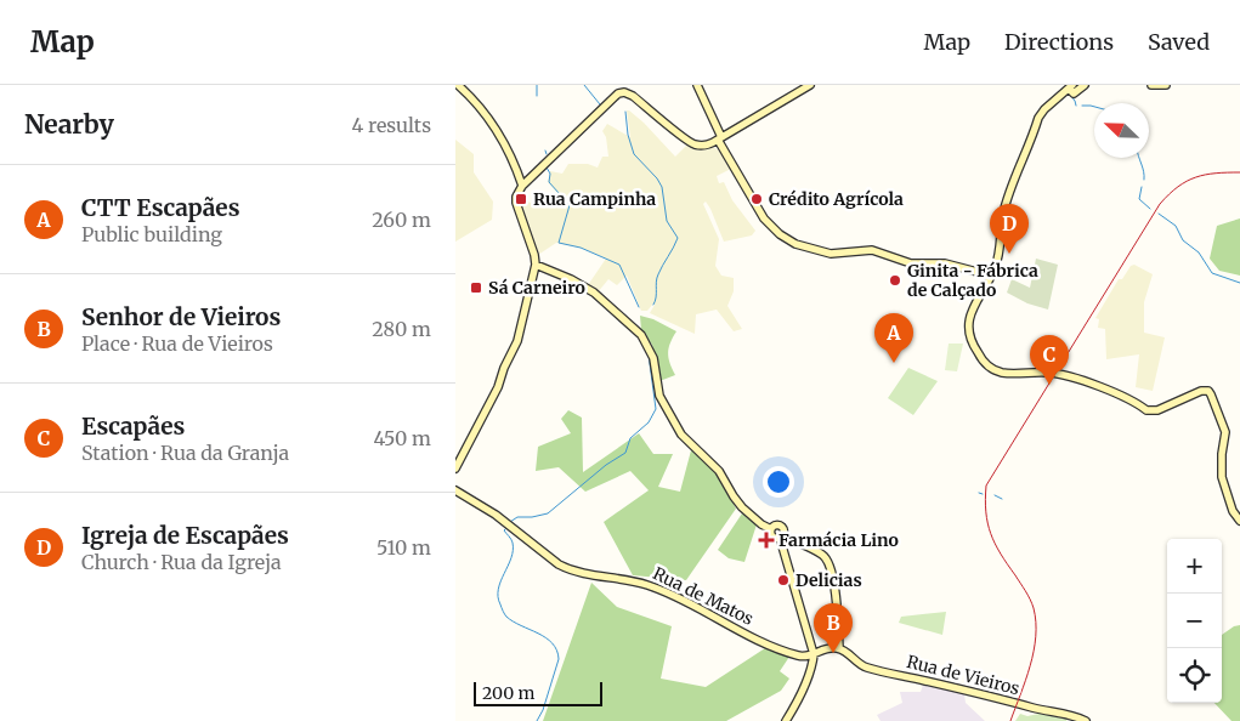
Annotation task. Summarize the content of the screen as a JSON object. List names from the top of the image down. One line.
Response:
{"streets":{"street":["Rua de Matos","Rua de Vieiros"]},"places":{"transit":["Rua Campinha","Sá Carneiro"],"other":["Crédito Agrícola","Ginita - Fábrica de Calçado","Delicias"],"health":["Farmácia Lino"]},"scale_bar":"200 m","north":"top left","page":{"header":"Map","nav":["Map","Directions","Saved"],"heading":["Nearby","4 results"],"list":[{"mark":"A","name":"CTT Escapães","note":"Public building","value":"260 m"},{"mark":"B","name":"Senhor de Vieiros","note":"Place · Rua de Vieiros","value":"280 m"},{"mark":"C","name":"Escapães","note":"Station · Rua da Granja","value":"450 m"},{"mark":"D","name":"Igreja de Escapães","note":"Church · Rua da Igreja","value":"510 m"}],"pins":["D","A","C","B"],"map_buttons":["+","−"],"scale":"200 m"}}
